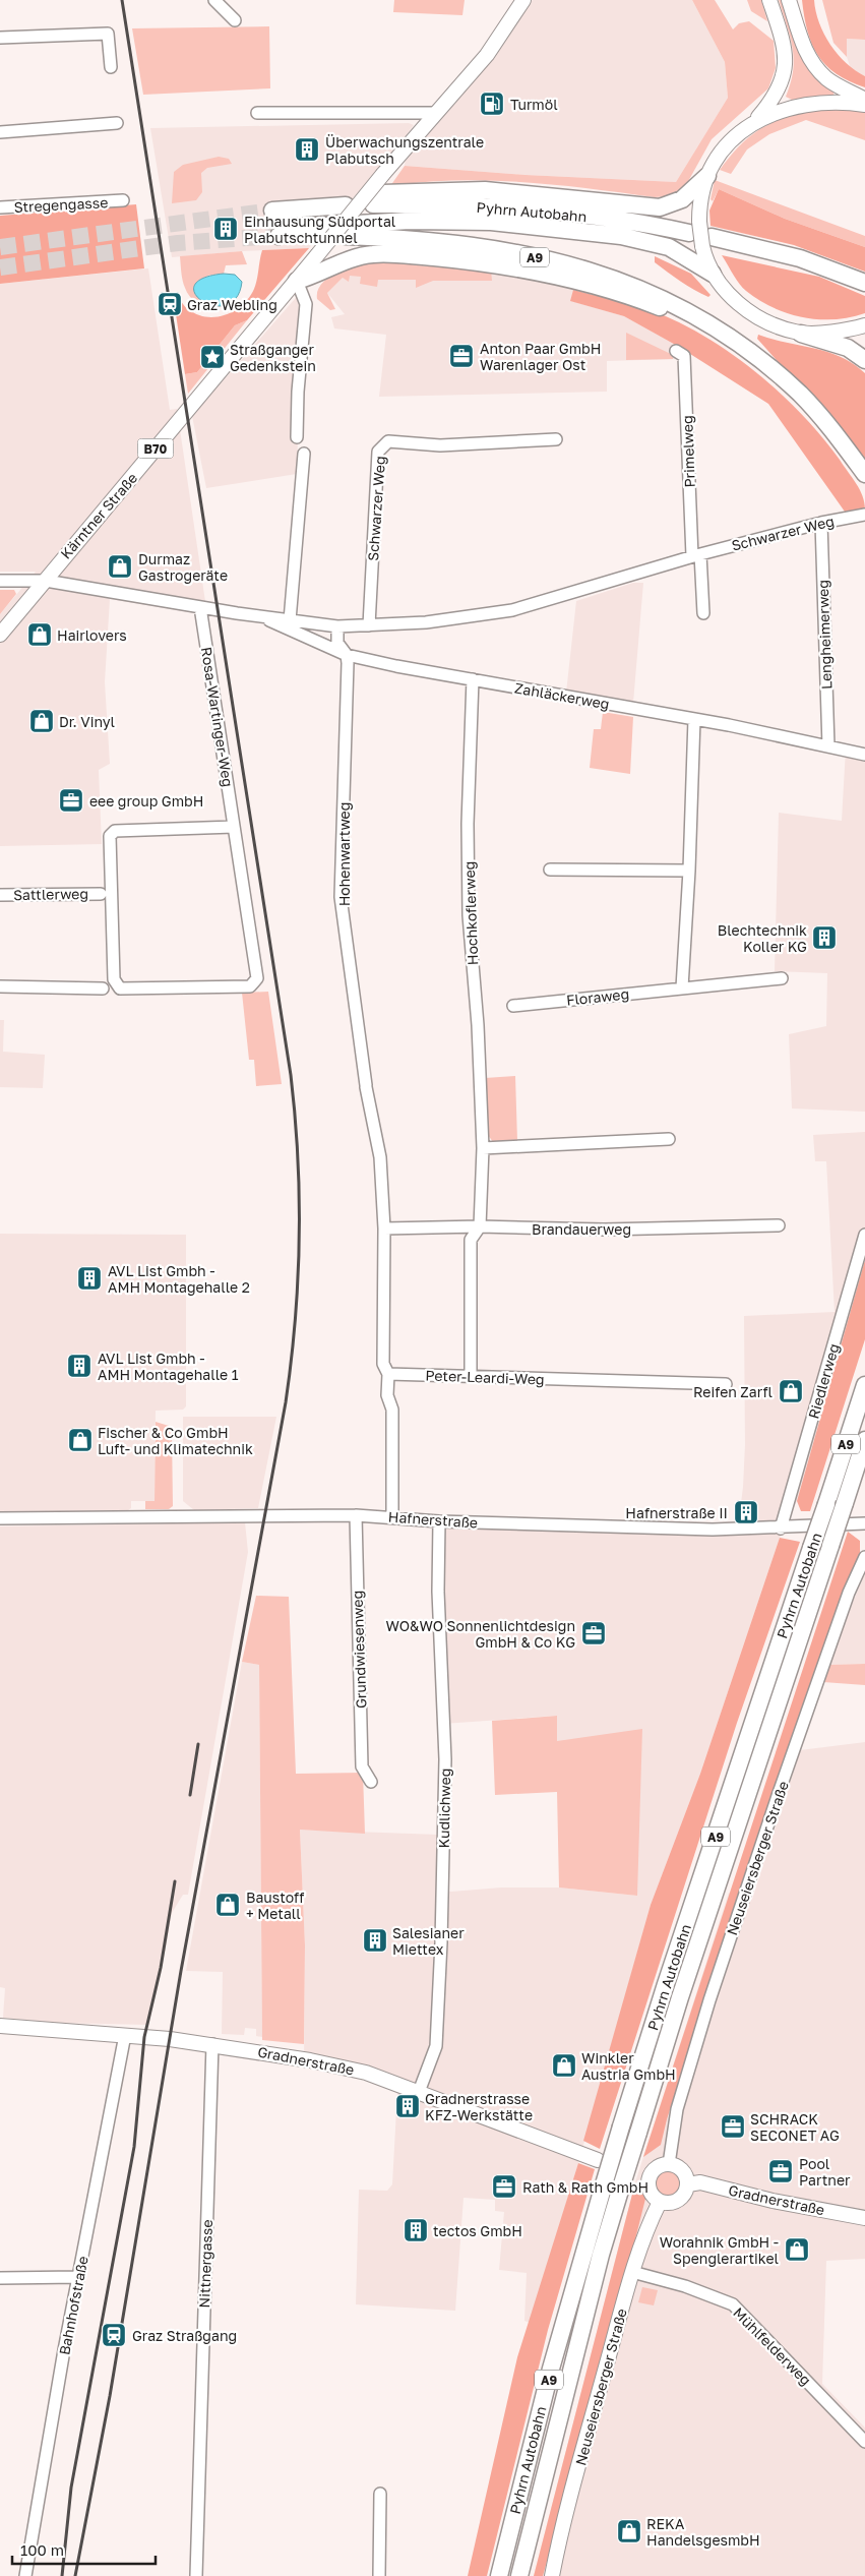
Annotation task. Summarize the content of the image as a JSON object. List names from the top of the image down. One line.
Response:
{"streets":{"highway":["Pyhrn Autobahn","A9"],"main road":["B70","Kärntner Straße","Neuseiersberger Straße","Gradnerstraße"],"street":["Stregengasse","Primelweg","Schwarzer Weg","Lengheimerweg","Zahläckerweg","Rosa-Wartinger-Weg","Hohenwartweg","Sattlerweg","Hochkoflerweg","Floraweg","Brandauerweg","Peter-Leardi-Weg","Riedlerweg","Hafnerstraße","Grundwiesenweg","Kudlichweg","Nittnergasse","Bahnhofstraße","Mühlfelderweg"]},"crossings":[["Primelweg","Schwarzer Weg"],["Schwarzer Weg","Kärntner Straße"],["Schwarzer Weg","Lengheimerweg"],["Schwarzer Weg","Zahläckerweg"],["Schwarzer Weg","Rosa-Wartinger-Weg"],["Schwarzer Weg","Hohenwartweg"],["Lengheimerweg","Zahläckerweg"],["Zahläckerweg","Hohenwartweg"],["Zahläckerweg","Hochkoflerweg"],["Hohenwartweg","Brandauerweg"],["Hochkoflerweg","Brandauerweg"],["Hochkoflerweg","Peter-Leardi-Weg"],["Riedlerweg","Hafnerstraße"],["Hafnerstraße","Grundwiesenweg"],["Hafnerstraße","Kudlichweg"],["Kudlichweg","Gradnerstraße"],["Neuseiersberger Straße","Gradnerstraße"],["Neuseiersberger Straße","Mühlfelderweg"],["Gradnerstraße","Nittnergasse"],["Gradnerstraße","Bahnhofstraße"]],"places":{"fuel station":["Turmöl"],"building":["Überwachungszentrale Plabutsch","Einhausung Südportal Plabutschtunnel","Blechtechnik Koller KG","AVL List Gmbh - AMH Montagehalle 2","AVL List Gmbh - AMH Montagehalle 1","Hafnerstraße II","Salesianer Miettex","Gradnerstrasse KFZ-Werkstätte","tectos GmbH"],"station":["Graz Webling","Graz Straßgang"],"office":["Anton Paar GmbH Warenlager Ost","eee group GmbH","WO&WO Sonnenlichtdesign GmbH & Co KG","SCHRACK SECONET AG","Pool Partner","Rath & Rath GmbH"],"place":["Straßganger Gedenkstein"],"shop":["Durmaz Gastrogeräte","Hairlovers","Dr. Vinyl","Reifen Zarfl","Fischer & Co GmbH Luft- und Klimatechnik","Baustoff + Metall","Winkler Austria GmbH","Worahnik GmbH - Spenglerartikel","REKA HandelsgesmbH"]},"scale_bar":"100 m"}
